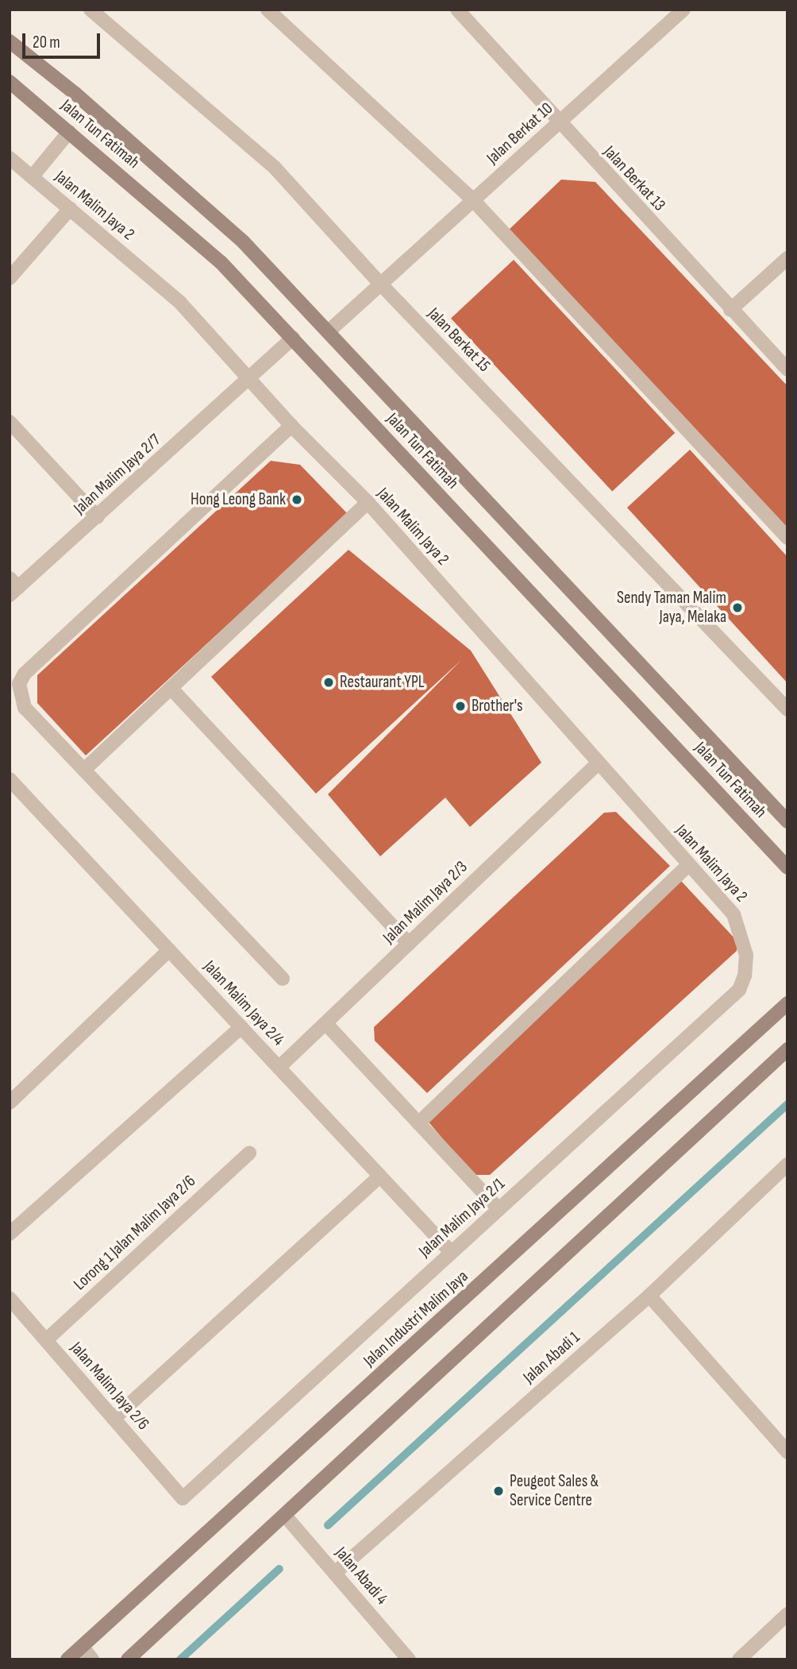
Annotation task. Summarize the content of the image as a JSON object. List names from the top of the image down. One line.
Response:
{"streets":{"main road":["Jalan Tun Fatimah","Jalan Industri Malim Jaya"],"street":["Jalan Berkat 10","Jalan Berkat 13","Jalan Malim Jaya 2","Jalan Berkat 15","Jalan Malim Jaya 2/7","Jalan Malim Jaya 2/3","Jalan Malim Jaya 2/4","Jalan Malim Jaya 2/1","Lorong 1 Jalan Malim Jaya 2/6","Jalan Abadi 1","Jalan Malim Jaya 2/6","Jalan Abadi 4"]},"crossings":[["Jalan Berkat 10","Jalan Tun Fatimah"],["Jalan Berkat 10","Jalan Berkat 13"],["Jalan Berkat 10","Jalan Berkat 15"],["Jalan Tun Fatimah","Jalan Malim Jaya 2/7"],["Jalan Malim Jaya 2","Jalan Malim Jaya 2/7"],["Jalan Malim Jaya 2","Jalan Malim Jaya 2/3"],["Jalan Malim Jaya 2","Jalan Malim Jaya 2/1"],["Jalan Malim Jaya 2/3","Jalan Malim Jaya 2/4"],["Jalan Malim Jaya 2/4","Jalan Malim Jaya 2/1"],["Jalan Malim Jaya 2/1","Jalan Malim Jaya 2/6"],["Lorong 1 Jalan Malim Jaya 2/6","Jalan Malim Jaya 2/6"],["Jalan Abadi 1","Jalan Abadi 4"]],"places":["Hong Leong Bank","Sendy Taman Malim Jaya, Melaka","Restaurant YPL","Brother's","Peugeot Sales & Service Centre"],"scale_bar":"20 m"}
